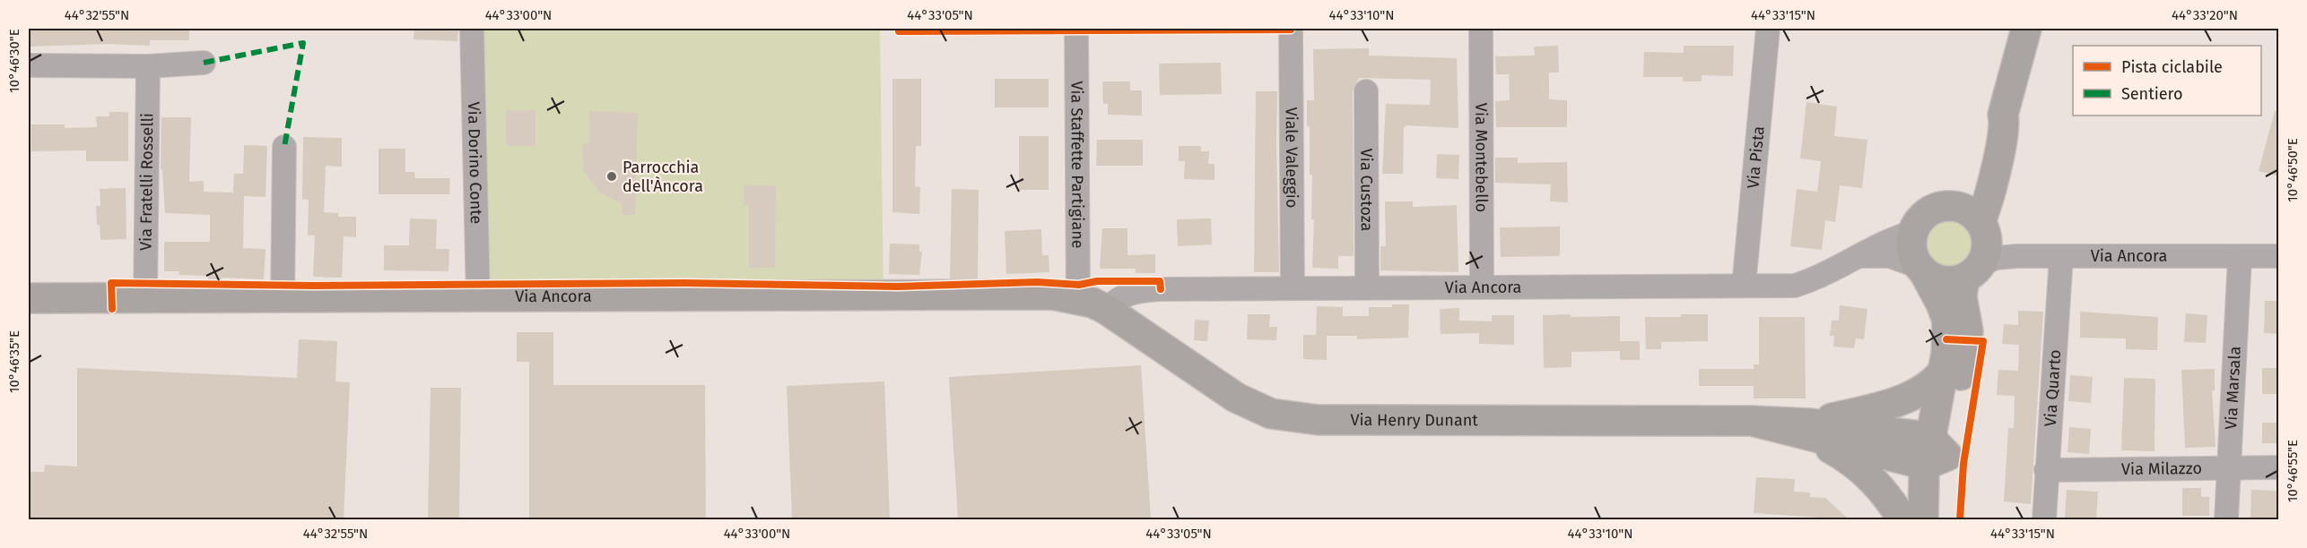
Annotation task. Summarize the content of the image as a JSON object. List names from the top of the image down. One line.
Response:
{"streets":{"main road":["Via Ancora","Via Henry Dunant"],"street":["Via Pista","Viale Valeggio","Via Montebello","Via Dorino Conte","Via Staffette Partigiane","Via Fratelli Rosselli","Via Custoza","Via Quarto","Via Marsala","Via Milazzo"]},"crossings":[["Via Pista","Via Ancora"],["Viale Valeggio","Via Ancora"],["Via Montebello","Via Ancora"],["Via Dorino Conte","Via Ancora"],["Via Staffette Partigiane","Via Ancora"],["Via Fratelli Rosselli","Via Ancora"],["Via Custoza","Via Ancora"],["Via Ancora","Via Quarto"],["Via Ancora","Via Marsala"],["Via Ancora","Via Henry Dunant"],["Via Quarto","Via Milazzo"],["Via Marsala","Via Milazzo"]],"places":["Parrocchia dell'Àncora"],"legend":["Pista ciclabile","Sentiero"],"coordinates":["44°32'55\"N","44°33'00\"N","44°33'05\"N","44°33'10\"N","44°33'15\"N","44°33'20\"N","10°46'30\"E","10°46'50\"E","10°46'35\"E","10°46'55\"E"]}
